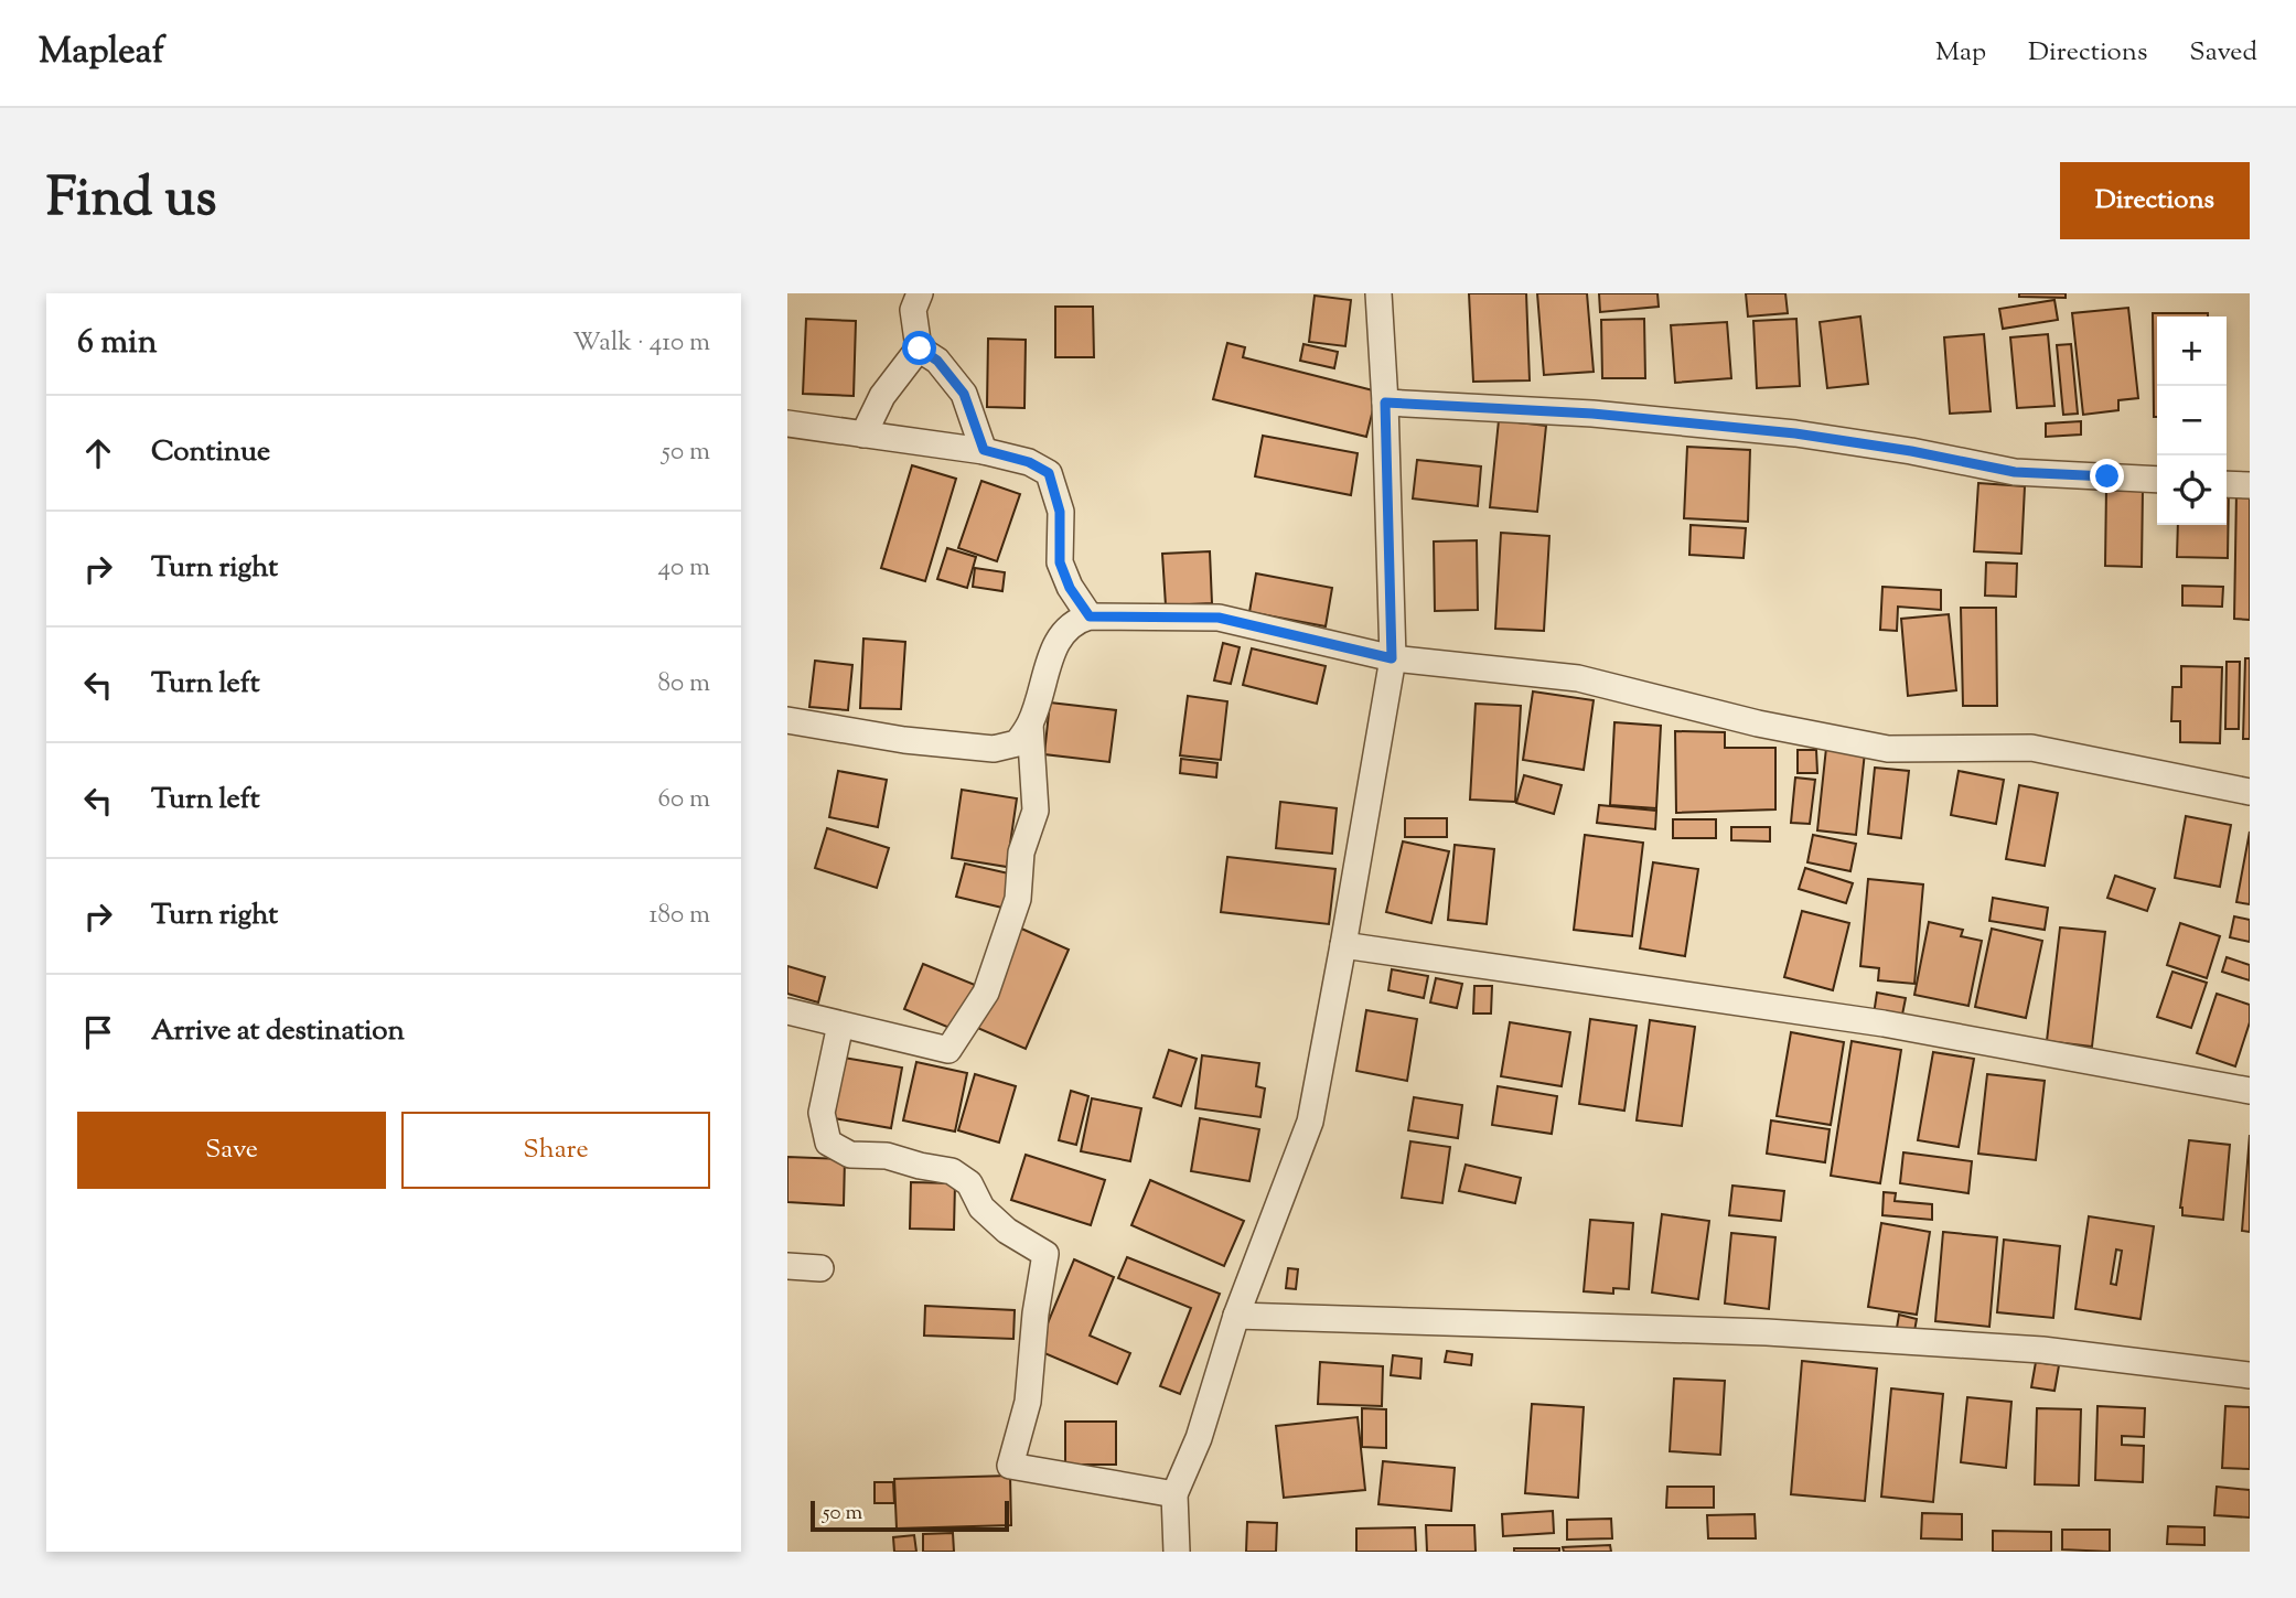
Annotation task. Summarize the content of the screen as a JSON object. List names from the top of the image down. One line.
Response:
{"scale_bar":"50 m","page":{"header":"Mapleaf","nav":["Map","Directions","Saved"],"title":"Find us","buttons":["Directions",["Save","Share"]],"heading":["6 min","Walk · 410 m"],"map_buttons":["+","−"],"list":[["Continue","50 m"],["Turn right","40 m"],["Turn left","80 m"],["Turn left","60 m"],["Turn right","180 m"],"Arrive at destination"],"scale":"50 m"}}
